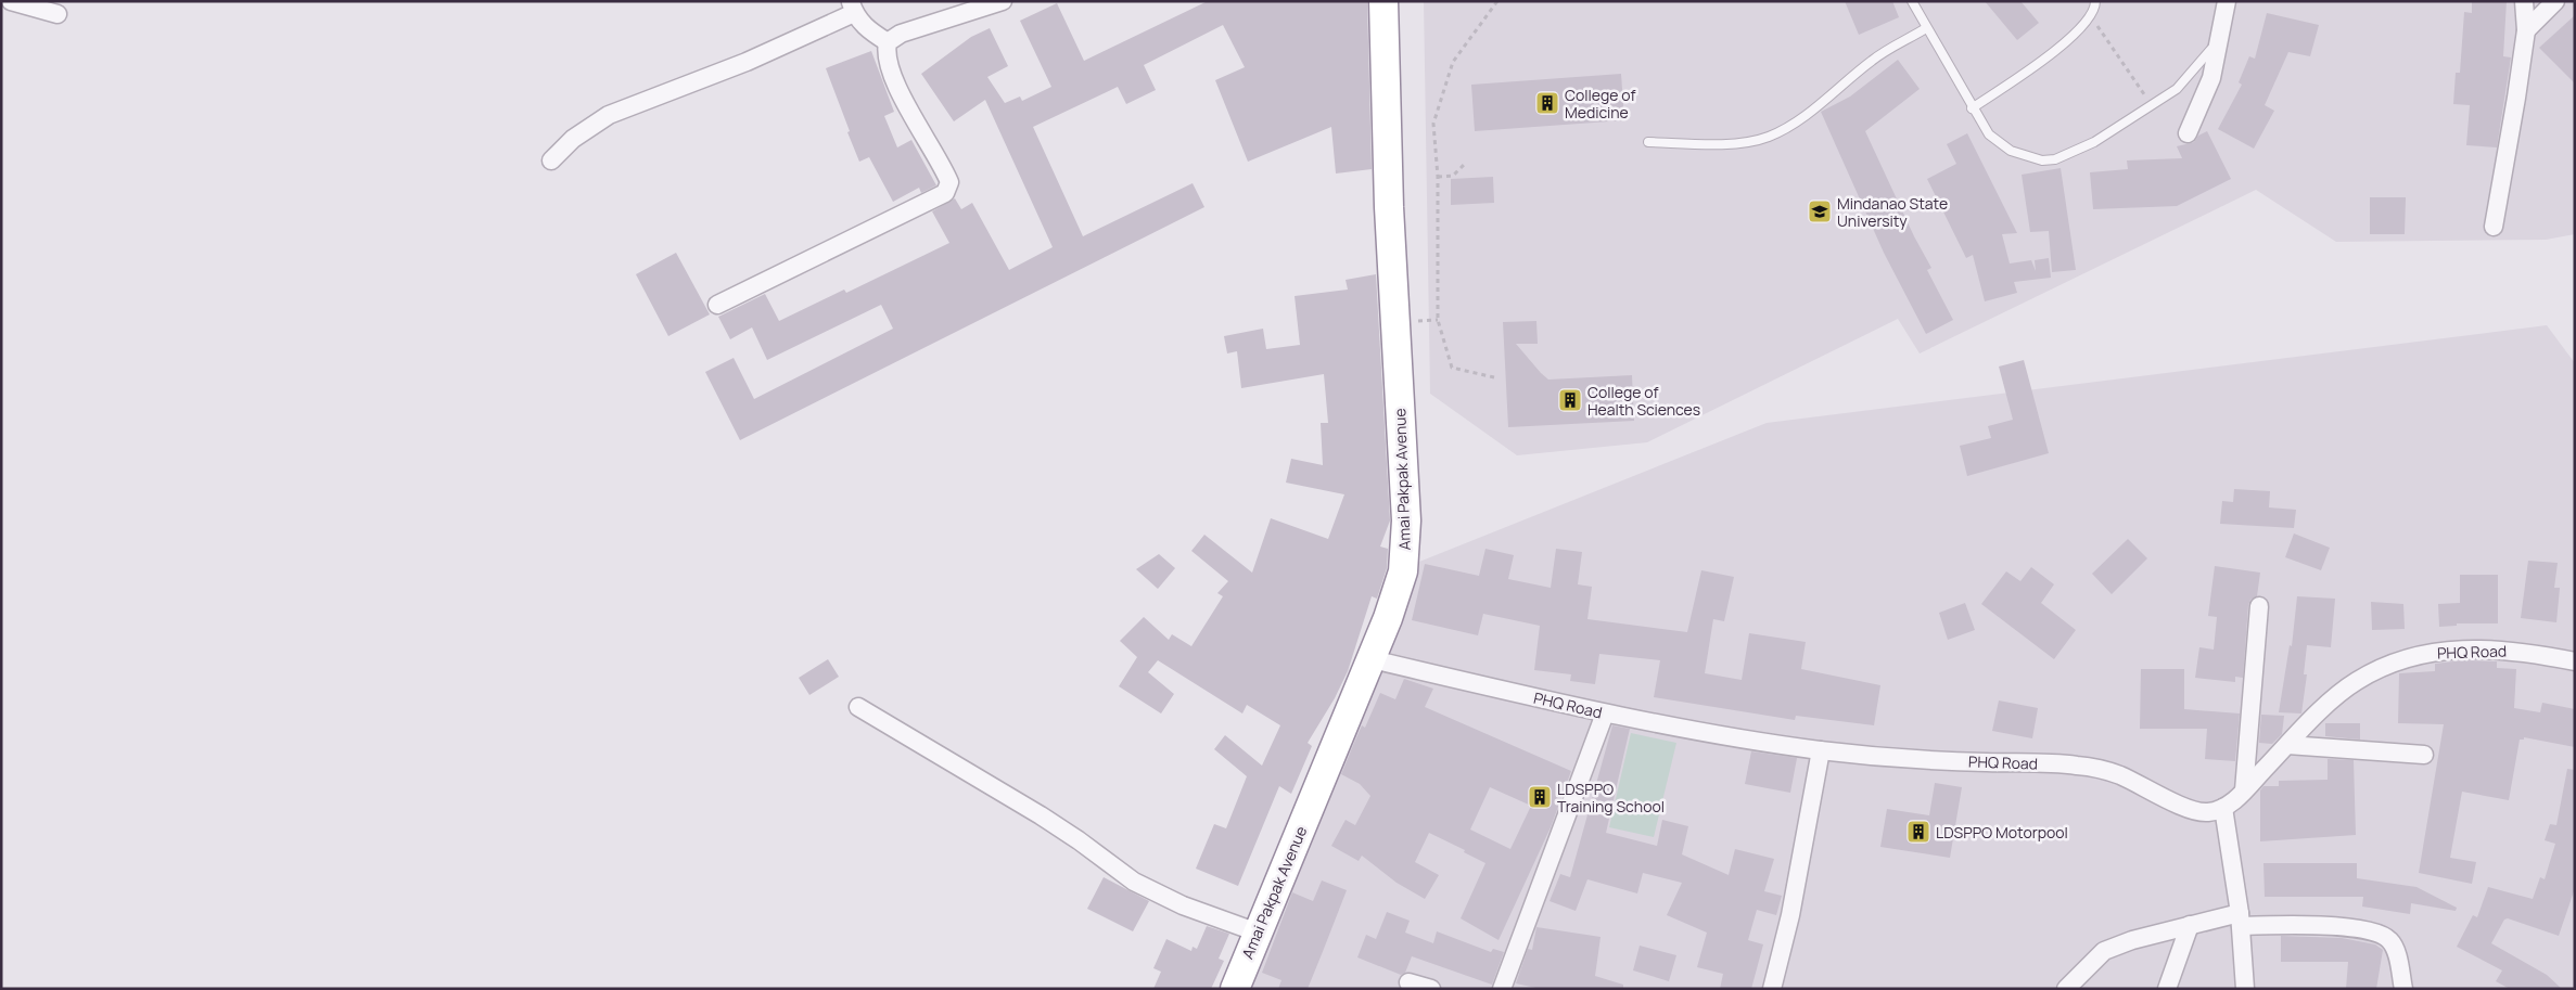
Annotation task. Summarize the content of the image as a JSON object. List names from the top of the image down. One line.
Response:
{"streets":{"highway":["Amai Pakpak Avenue"],"street":["PHQ Road"]},"crossings":[["Amai Pakpak Avenue","PHQ Road"]],"places":{"building":["College of Medicine","College of Health Sciences","LDSPPO Training School","LDSPPO Motorpool"],"school or university":["Mindanao State University"]}}
